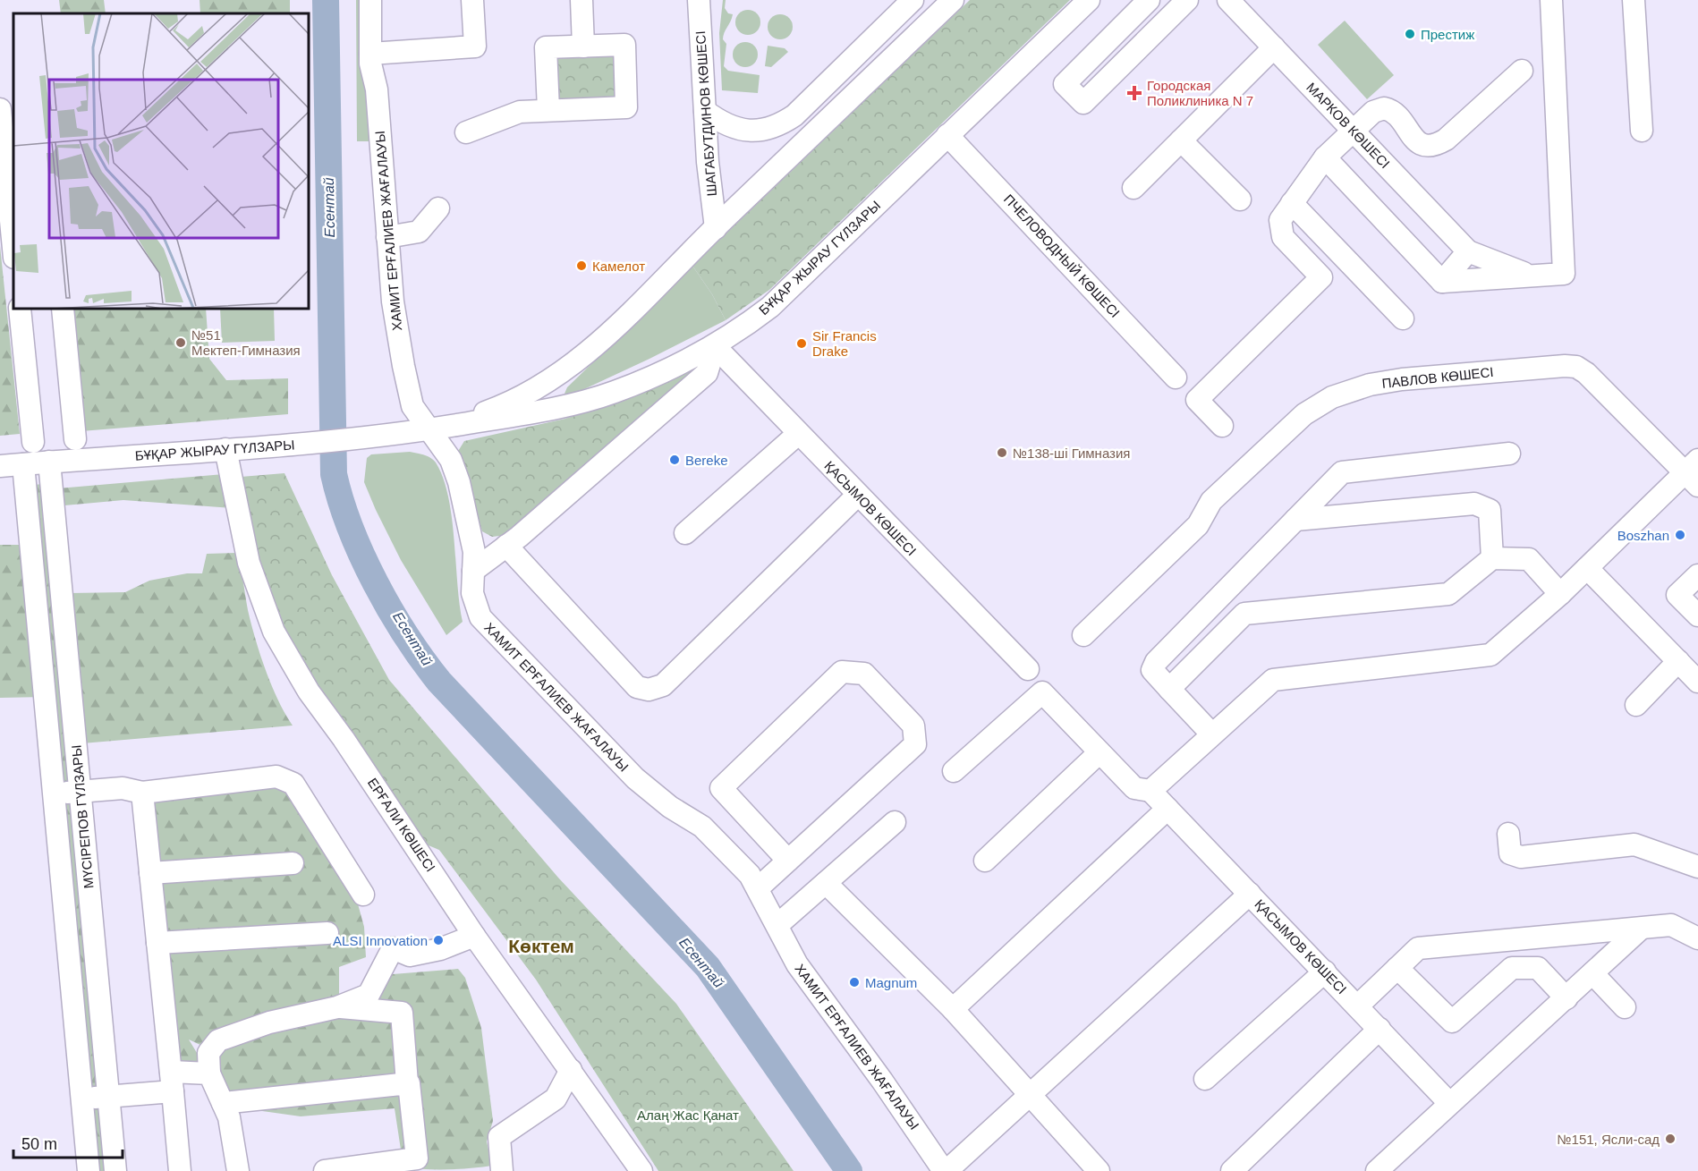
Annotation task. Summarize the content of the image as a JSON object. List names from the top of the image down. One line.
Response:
{"streets":{"street":["ШАГАБУТДИНОВ КӨШЕСІ","МАРКОВ КӨШЕСІ","ХАМИТ ЕРҒАЛИЕВ ЖАҒАЛАУЫ","ПЧЕЛОВОДНЫЙ КӨШЕСІ","БҰҚАР ЖЫРАУ ГҮЛЗАРЫ","ПАВЛОВ КӨШЕСІ","ҚАСЫМОВ КӨШЕСІ","МҮСІРЕПОВ ГҮЛЗАРЫ","ЕРҒАЛИ КӨШЕСІ"]},"crossings":[["ШАГАБУТДИНОВ КӨШЕСІ","БҰҚАР ЖЫРАУ ГҮЛЗАРЫ"],["ХАМИТ ЕРҒАЛИЕВ ЖАҒАЛАУЫ","БҰҚАР ЖЫРАУ ГҮЛЗАРЫ"],["ПЧЕЛОВОДНЫЙ КӨШЕСІ","БҰҚАР ЖЫРАУ ГҮЛЗАРЫ"],["БҰҚАР ЖЫРАУ ГҮЛЗАРЫ","ҚАСЫМОВ КӨШЕСІ"],["БҰҚАР ЖЫРАУ ГҮЛЗАРЫ","МҮСІРЕПОВ ГҮЛЗАРЫ"],["БҰҚАР ЖЫРАУ ГҮЛЗАРЫ","ЕРҒАЛИ КӨШЕСІ"]],"districts":["Көктем"],"water":["Есентай"],"parks":["Алаң Жас Қанат"],"places":{"other":["Престиж","Камелот","№51 Мектеп-Гимназия","Sir Francis Drake","№138-ші Гимназия","Bereke","Boszhan","ALSI Innovation","Magnum","№151, Ясли-сад"],"health":["Городская Поликлиника N 7"]},"scale_bar":"50 m"}
